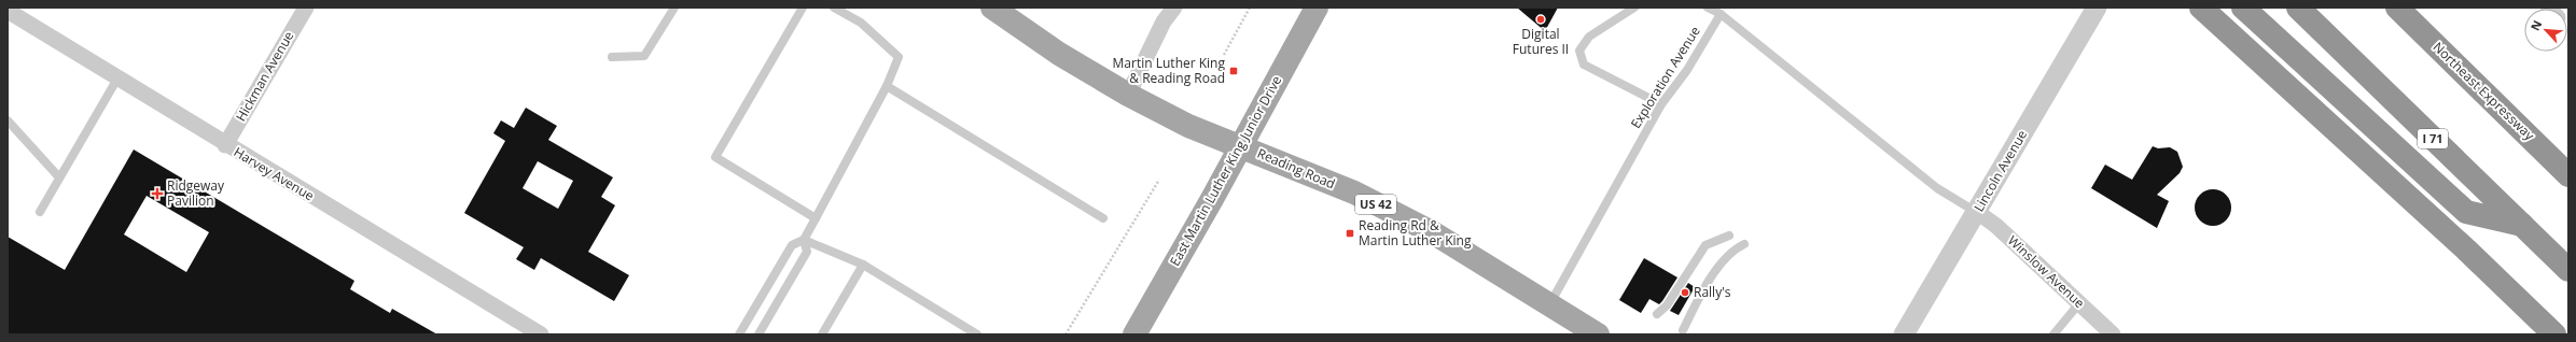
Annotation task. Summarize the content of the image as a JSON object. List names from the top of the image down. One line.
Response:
{"streets":{"highway":["Northeast Expressway","I 71"],"main road":["Reading Road","East Martin Luther King Junior Drive","US 42"],"street":["Hickman Avenue","Lincoln Avenue","Harvey Avenue","Winslow Avenue"],"lane":["Exploration Avenue"]},"crossings":[["Hickman Avenue","Harvey Avenue"],["Exploration Avenue","Reading Road"],["Reading Road","East Martin Luther King Junior Drive"],["Lincoln Avenue","Winslow Avenue"]],"places":{"other":["Digital Futures II","Rally's"],"transit":["Martin Luther King & Reading Road","Reading Rd & Martin Luther King"],"health":["Ridgeway Pavilion"]},"north":"top left"}
